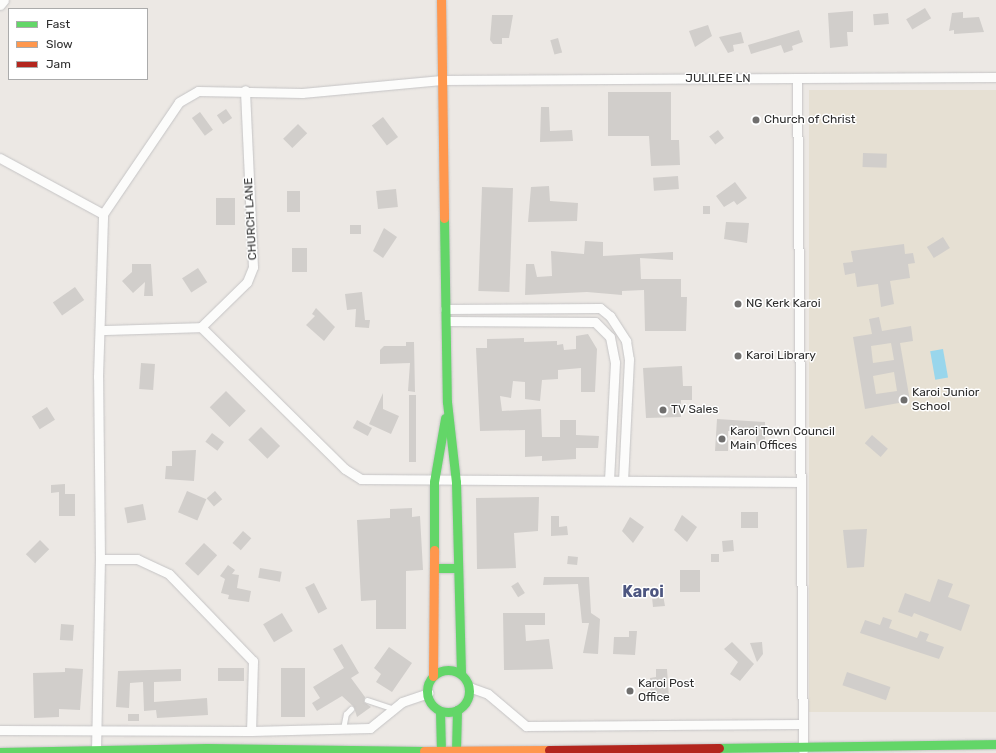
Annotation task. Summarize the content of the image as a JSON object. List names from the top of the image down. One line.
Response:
{"streets":{"street":["JULILEE LN","CHURCH LANE"]},"crossings":[["JULILEE LN","CHURCH LANE"]],"districts":["Karoi"],"places":["Church of Christ","NG Kerk Karoi","Karoi Library","Karoi Junior School","TV Sales","Karoi Town Council Main Offices","Karoi Post Office"],"legend":["Fast","Slow","Jam"]}
